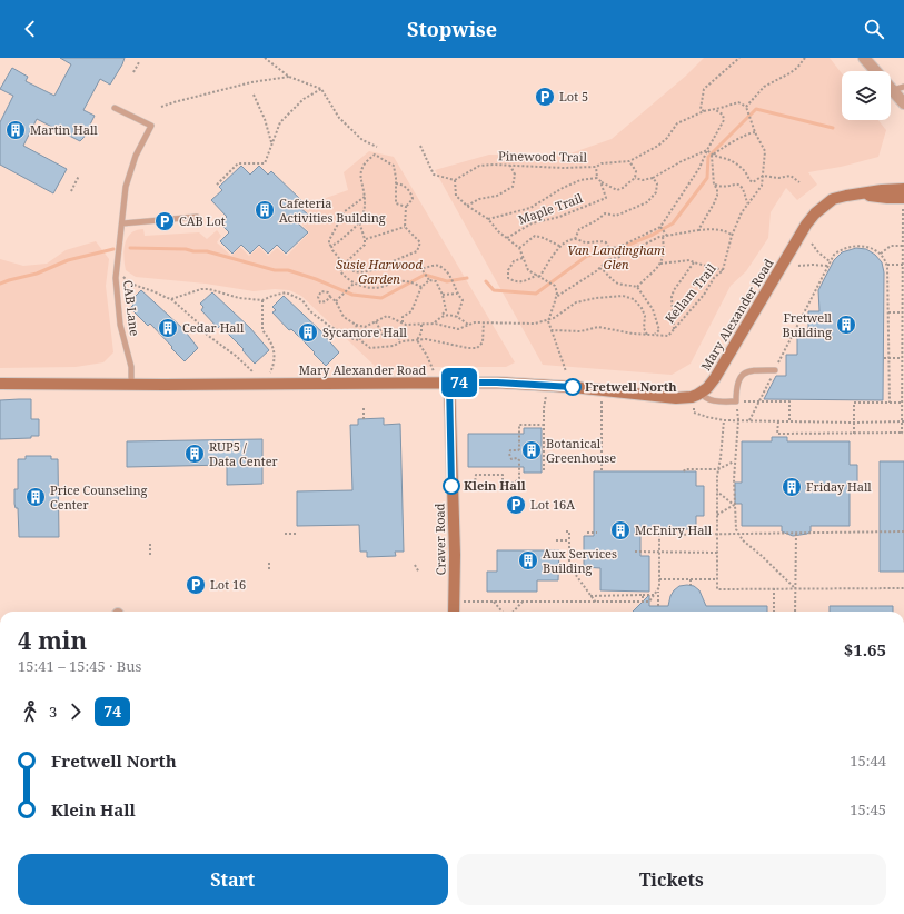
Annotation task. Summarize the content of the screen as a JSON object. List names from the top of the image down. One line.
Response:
{"streets":{"street":["Mary Alexander Road","Craver Road"],"lane":["CAB Lane"],"path":["Pinewood Trail","Maple Trail","Kellam Trail"]},"crossings":[["Pinewood Trail","Maple Trail"],["Pinewood Trail","Kellam Trail"],["CAB Lane","Mary Alexander Road"],["Mary Alexander Road","Craver Road"]],"parks":["Van Landingham Glen","Susie Harwood Garden"],"places":{"parking":["Lot 5","CAB Lot","Lot 16A","Lot 16"],"building":["Martin Hall","Cafeteria Activities Building","Fretwell Building","Cedar Hall","Sycamore Hall","Botanical Greenhouse","RUP5 / Data Center","Friday Hall","Price Counseling Center","McEniry Hall","Aux Services Building"],"other":["Fretwell North","Klein Hall"]},"lines":["bus line 74"],"page":{"header":"Stopwise","on_map":"74","heading":["4 min","15:41 – 15:45 · Bus","$1.65"],"legs":["3","74"],"list":[{"name":"Fretwell North","value":"15:44"},{"name":"Klein Hall","value":"15:45"}],"buttons":["Start","Tickets"]}}
